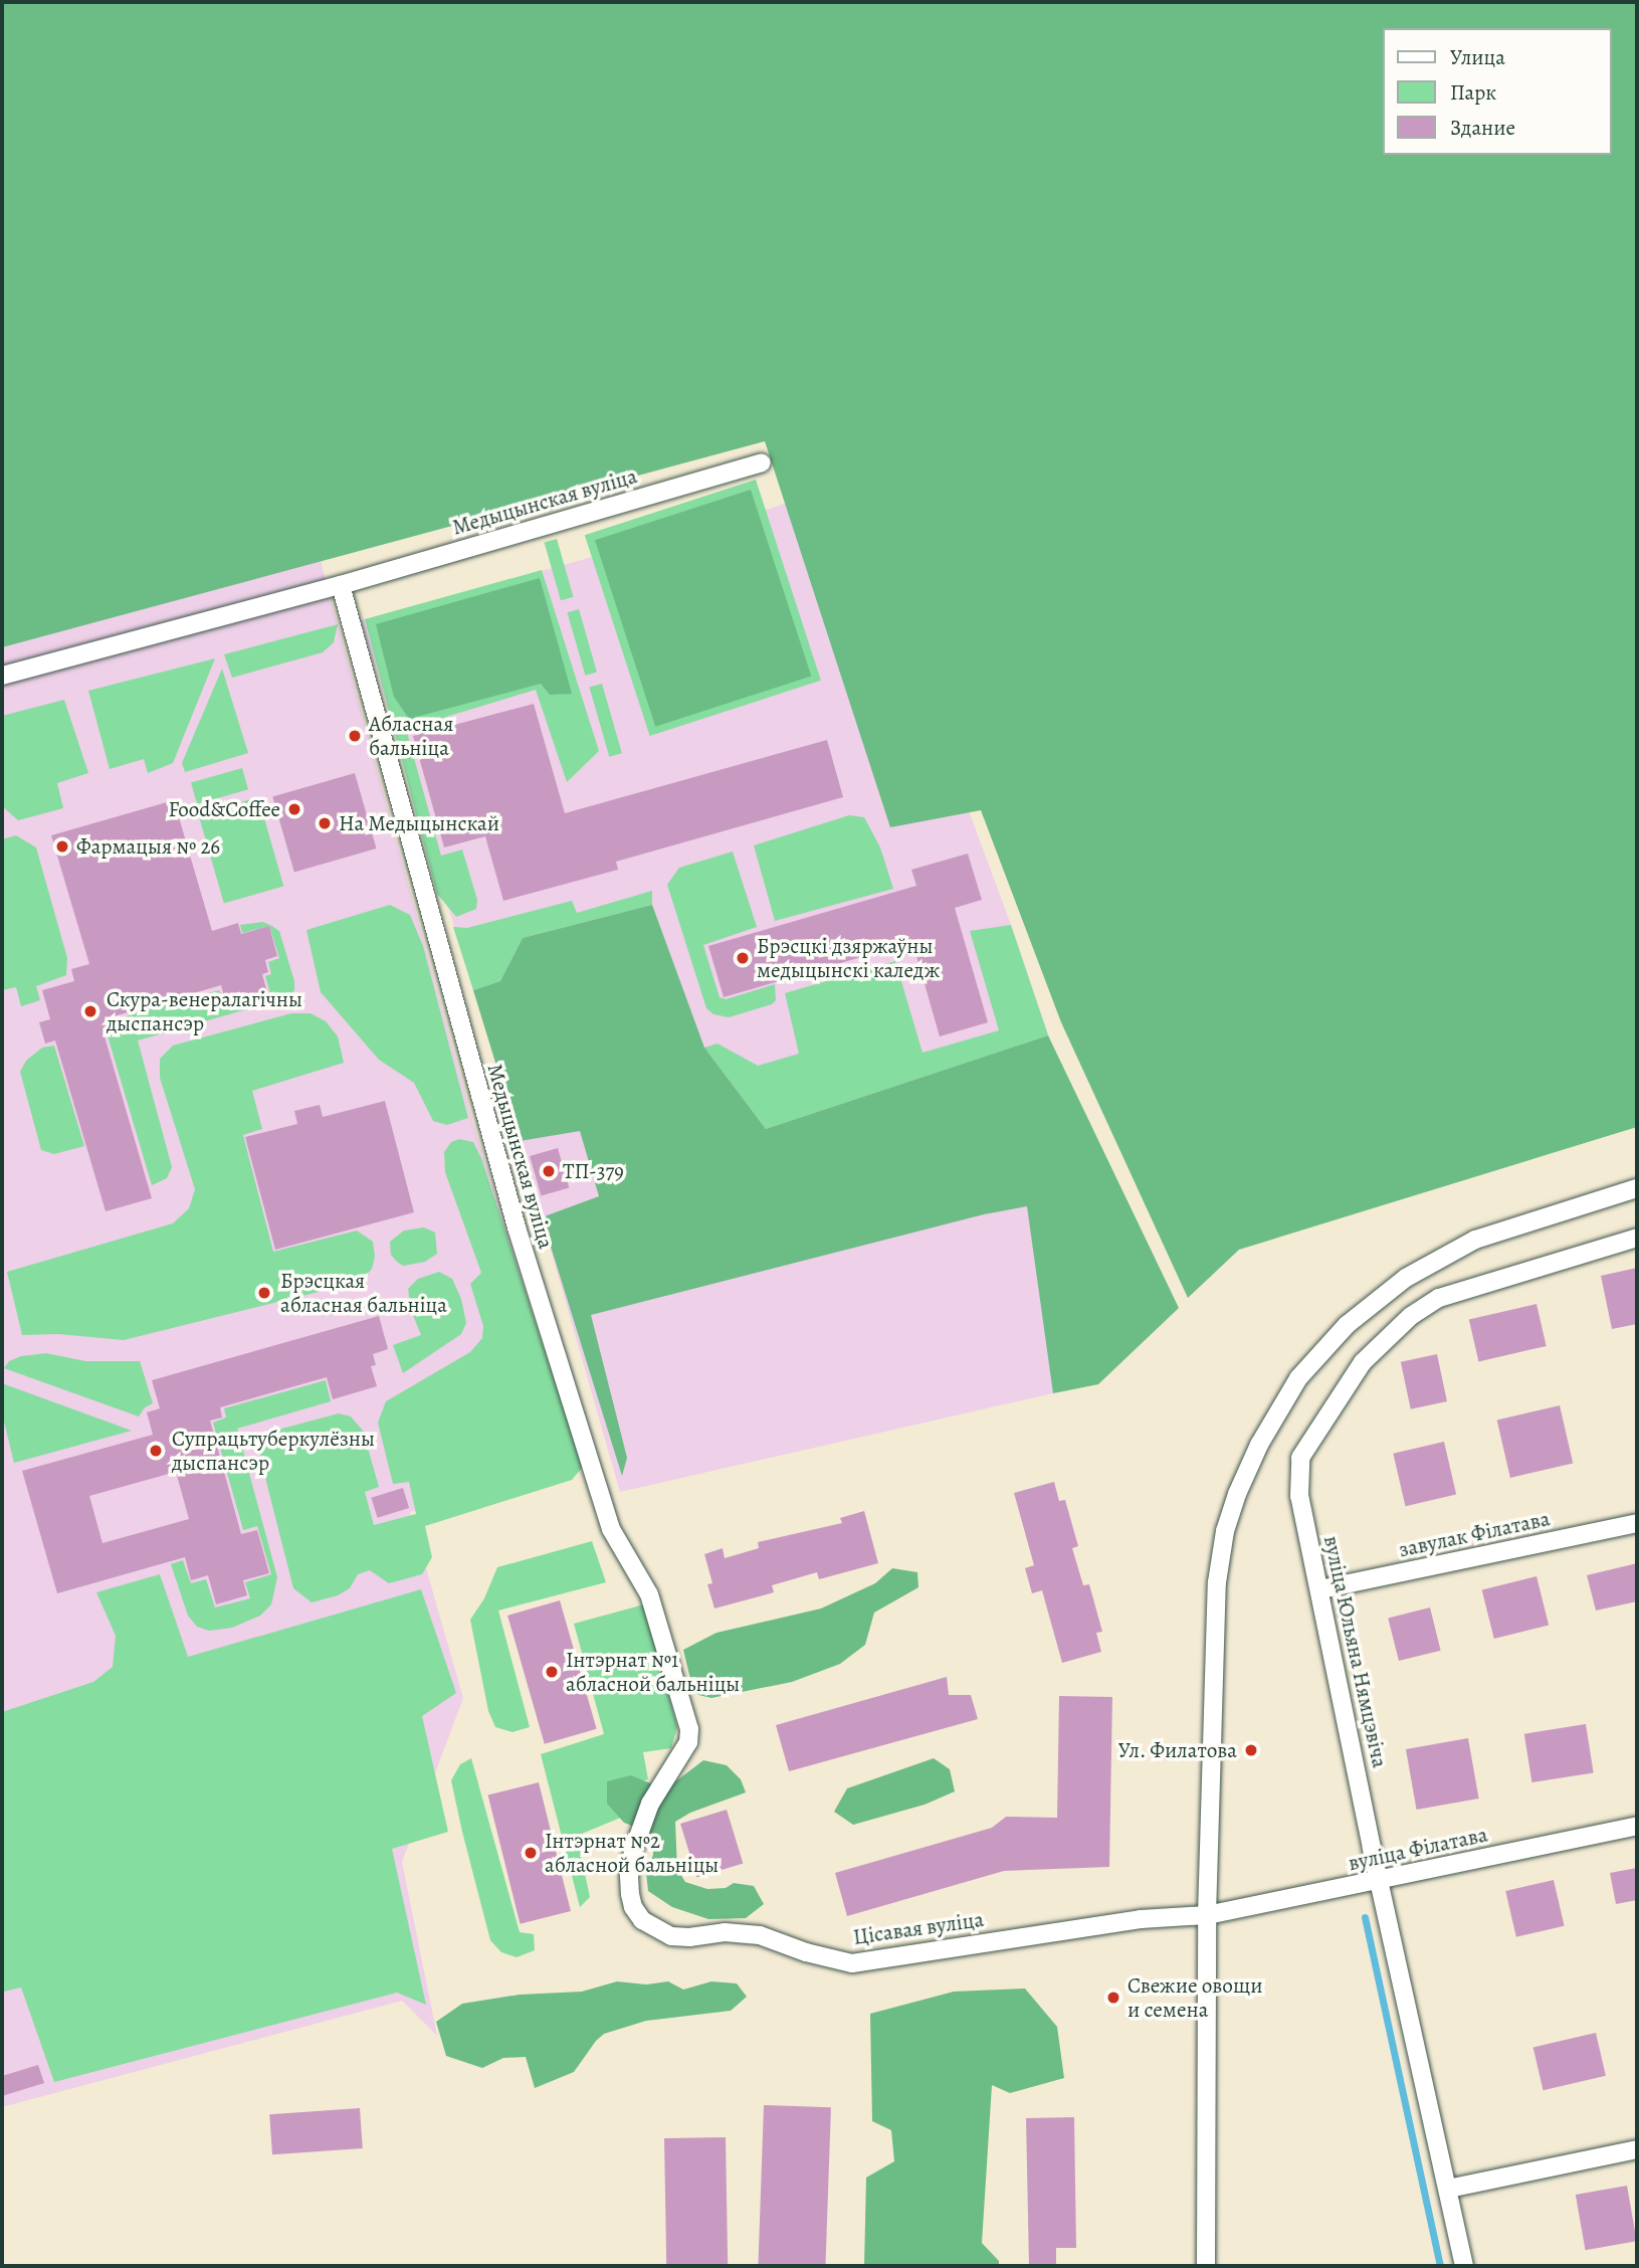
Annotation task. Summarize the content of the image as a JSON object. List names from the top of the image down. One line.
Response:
{"streets":{"street":["Медыцынская вуліца","завулак Філатава","вуліца Юльяна Нямцэвіча","вуліца Філатава","Цісавая вуліца"]},"crossings":[["Медыцынская вуліца","Цісавая вуліца"],["завулак Філатава","вуліца Юльяна Нямцэвіча"],["вуліца Юльяна Нямцэвіча","вуліца Філатава"],["вуліца Філатава","Цісавая вуліца"]],"places":["Абласная бальніца","Food&Coffee","На Медыцынскай","Фармацыя № 26","Брэсцкі дзяржаўны медыцынскі каледж","Скура-венералагічны дыспансэр","ТП-379","Брэсцкая абласная бальніца","Супрацьтуберкулёзны дыспансэр","Інтэрнат №1 абласной бальніцы","Ул. Филатова","Інтэрнат №2 абласной бальніцы","Свежие овощи и семена"],"legend":["Улица","Парк","Здание"]}
